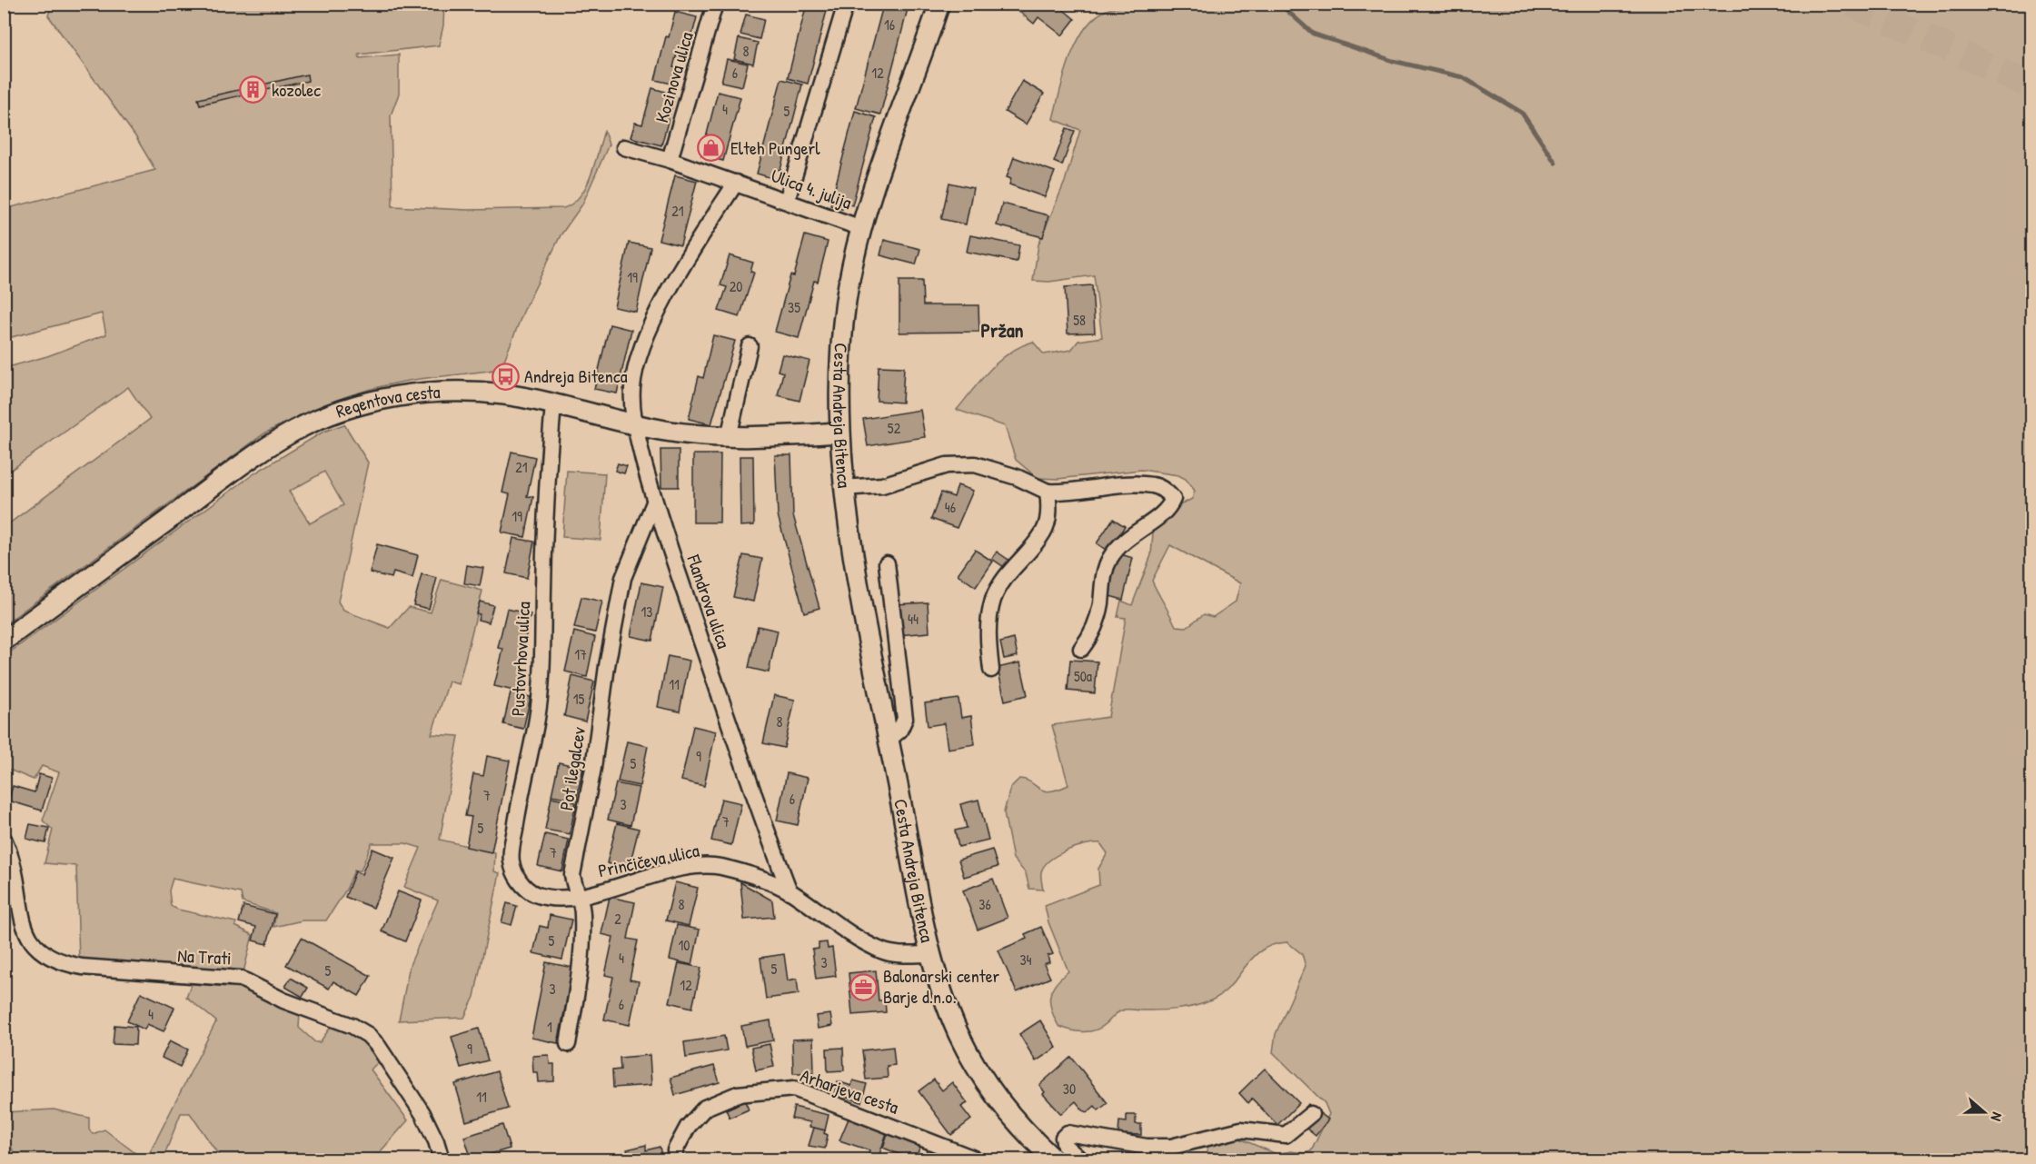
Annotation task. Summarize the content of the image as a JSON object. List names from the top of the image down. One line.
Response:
{"streets":{"street":["Kozinova ulica","Ulica 4. julija","Regentova cesta","Cesta Andreja Bitenca","Flandrova ulica","Pustovrhova ulica","Pot ilegalcev","Prinčičeva ulica","Na Trati","Arharjeva cesta"]},"crossings":[["Kozinova ulica","Ulica 4. julija"],["Ulica 4. julija","Cesta Andreja Bitenca"],["Ulica 4. julija","Flandrova ulica"],["Regentova cesta","Cesta Andreja Bitenca"],["Regentova cesta","Flandrova ulica"],["Regentova cesta","Pustovrhova ulica"],["Flandrova ulica","Pot ilegalcev"],["Flandrova ulica","Prinčičeva ulica"],["Pustovrhova ulica","Prinčičeva ulica"],["Pot ilegalcev","Prinčičeva ulica"]],"districts":["Pržan"],"places":{"building":["kozolec"],"shop":["Elteh Pungerl"],"bus stop":["Andreja Bitenca"],"office":["Balonarski center Barje d.n.o."]},"house_numbers":["16","8","6","12","4","5","21","19","20","35","58","52","21","46","19","13","44","17","50a","11","15","8","9","5","7","6","3","7","5","7","8","36","2","5","10","4","34","3","5","5","12","3","6","4","1","9","30","11"],"north":"right"}
